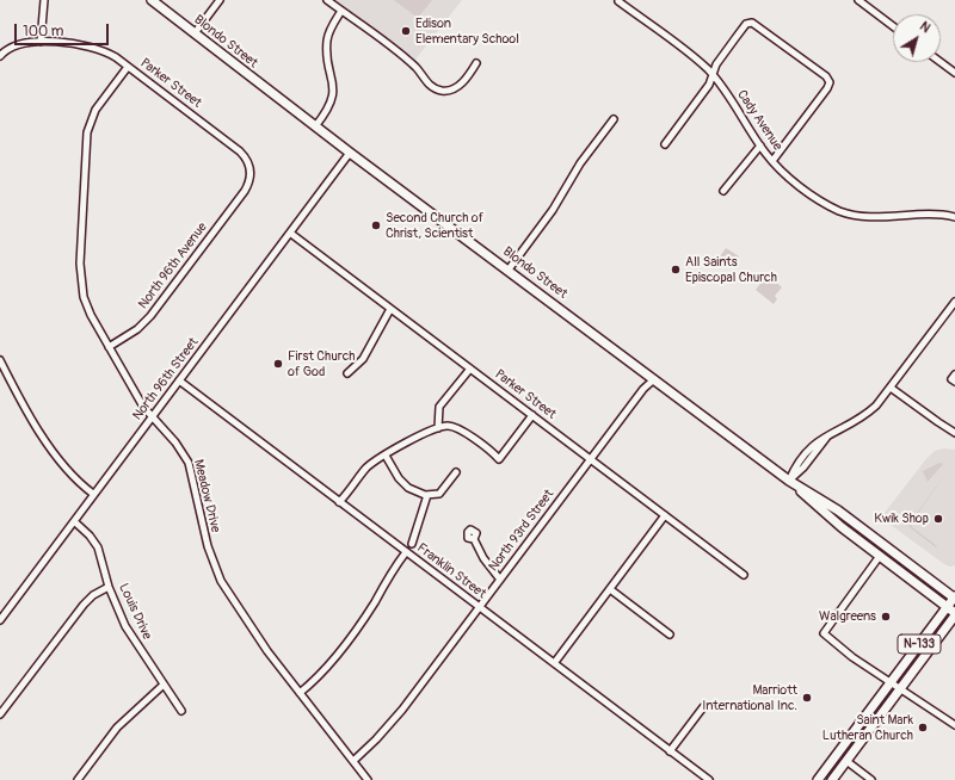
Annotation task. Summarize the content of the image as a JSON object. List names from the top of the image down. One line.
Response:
{"streets":{"main road":["Blondo Street","N-133"],"street":["Parker Street","Cady Avenue","North 96th Avenue","North 96th Street","Meadow Drive","North 93rd Street","Franklin Street","Louis Drive"]},"crossings":[["Blondo Street","North 96th Street"],["Blondo Street","North 93rd Street"],["Blondo Street","N-133"],["Parker Street","North 96th Avenue"],["Parker Street","North 96th Street"],["Parker Street","Meadow Drive"],["Parker Street","North 93rd Street"],["North 96th Avenue","Meadow Drive"],["North 96th Street","Meadow Drive"],["North 96th Street","Franklin Street"],["North 96th Street","Louis Drive"],["Meadow Drive","North 93rd Street"],["North 93rd Street","Franklin Street"]],"places":["Edison Elementary School","Second Church of Christ, Scientist","All Saints Episcopal Church","First Church of God","Kwik Shop","Walgreens","Marriott International Inc.","Saint Mark Lutheran Church"],"scale_bar":"100 m","north":"top right"}
